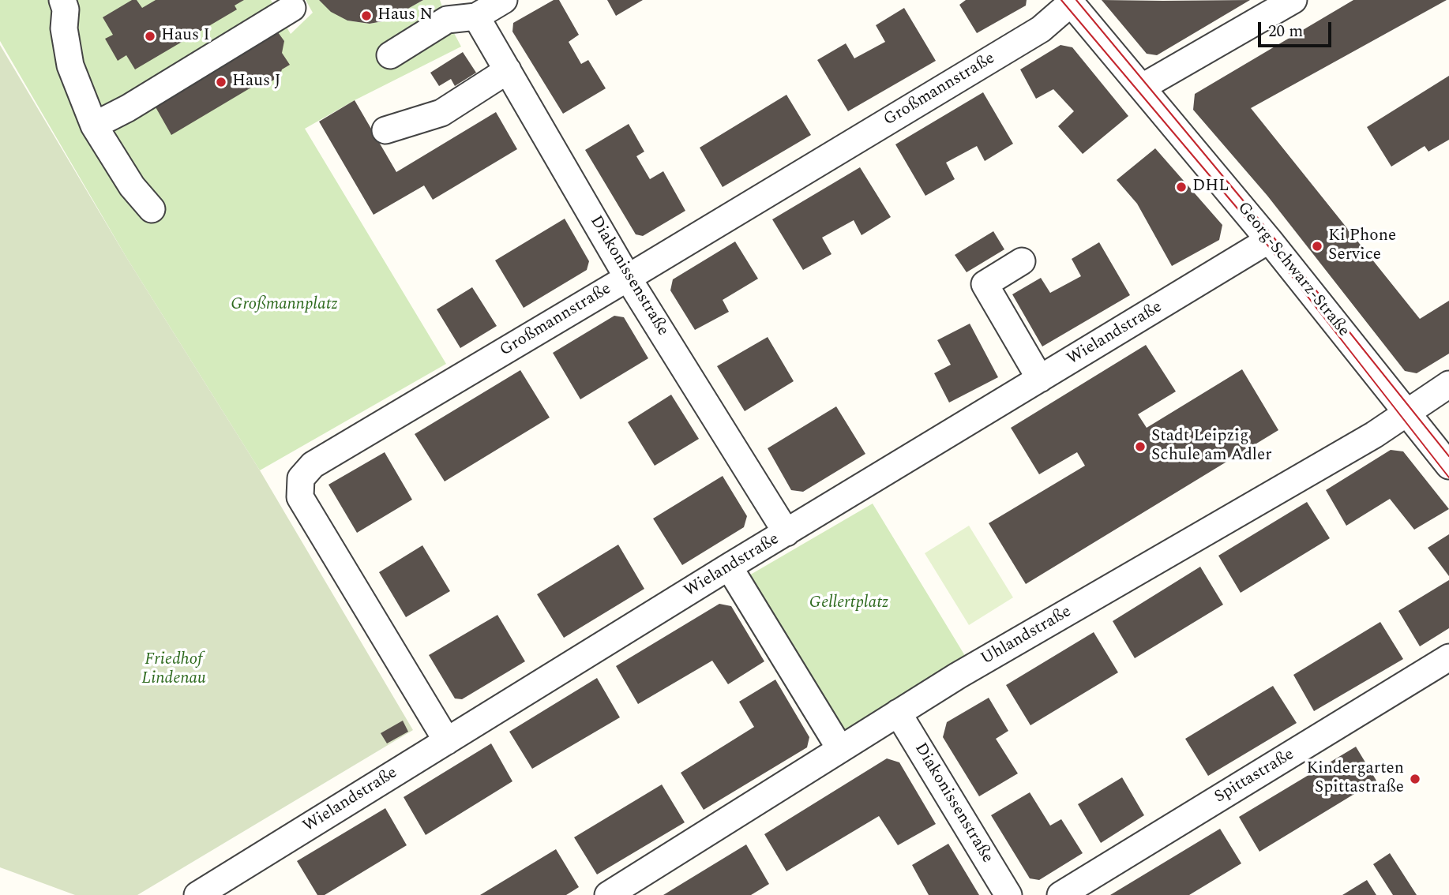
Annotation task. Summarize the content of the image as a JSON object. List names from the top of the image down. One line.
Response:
{"streets":{"street":["Großmannstraße","Georg-Schwarz-Straße","Diakonissenstraße","Wielandstraße","Uhlandstraße","Spittastraße"]},"crossings":[["Großmannstraße","Georg-Schwarz-Straße"],["Großmannstraße","Diakonissenstraße"],["Großmannstraße","Wielandstraße"],["Georg-Schwarz-Straße","Wielandstraße"],["Georg-Schwarz-Straße","Uhlandstraße"],["Diakonissenstraße","Wielandstraße"],["Diakonissenstraße","Uhlandstraße"]],"parks":["Großmannplatz","Gellertplatz","Friedhof Lindenau"],"places":["Haus N","Haus I","Haus J","DHL","Ki Phone Service","Stadt Leipzig Schule am Adler","Kindergarten Spittastraße"],"scale_bar":"20 m"}
